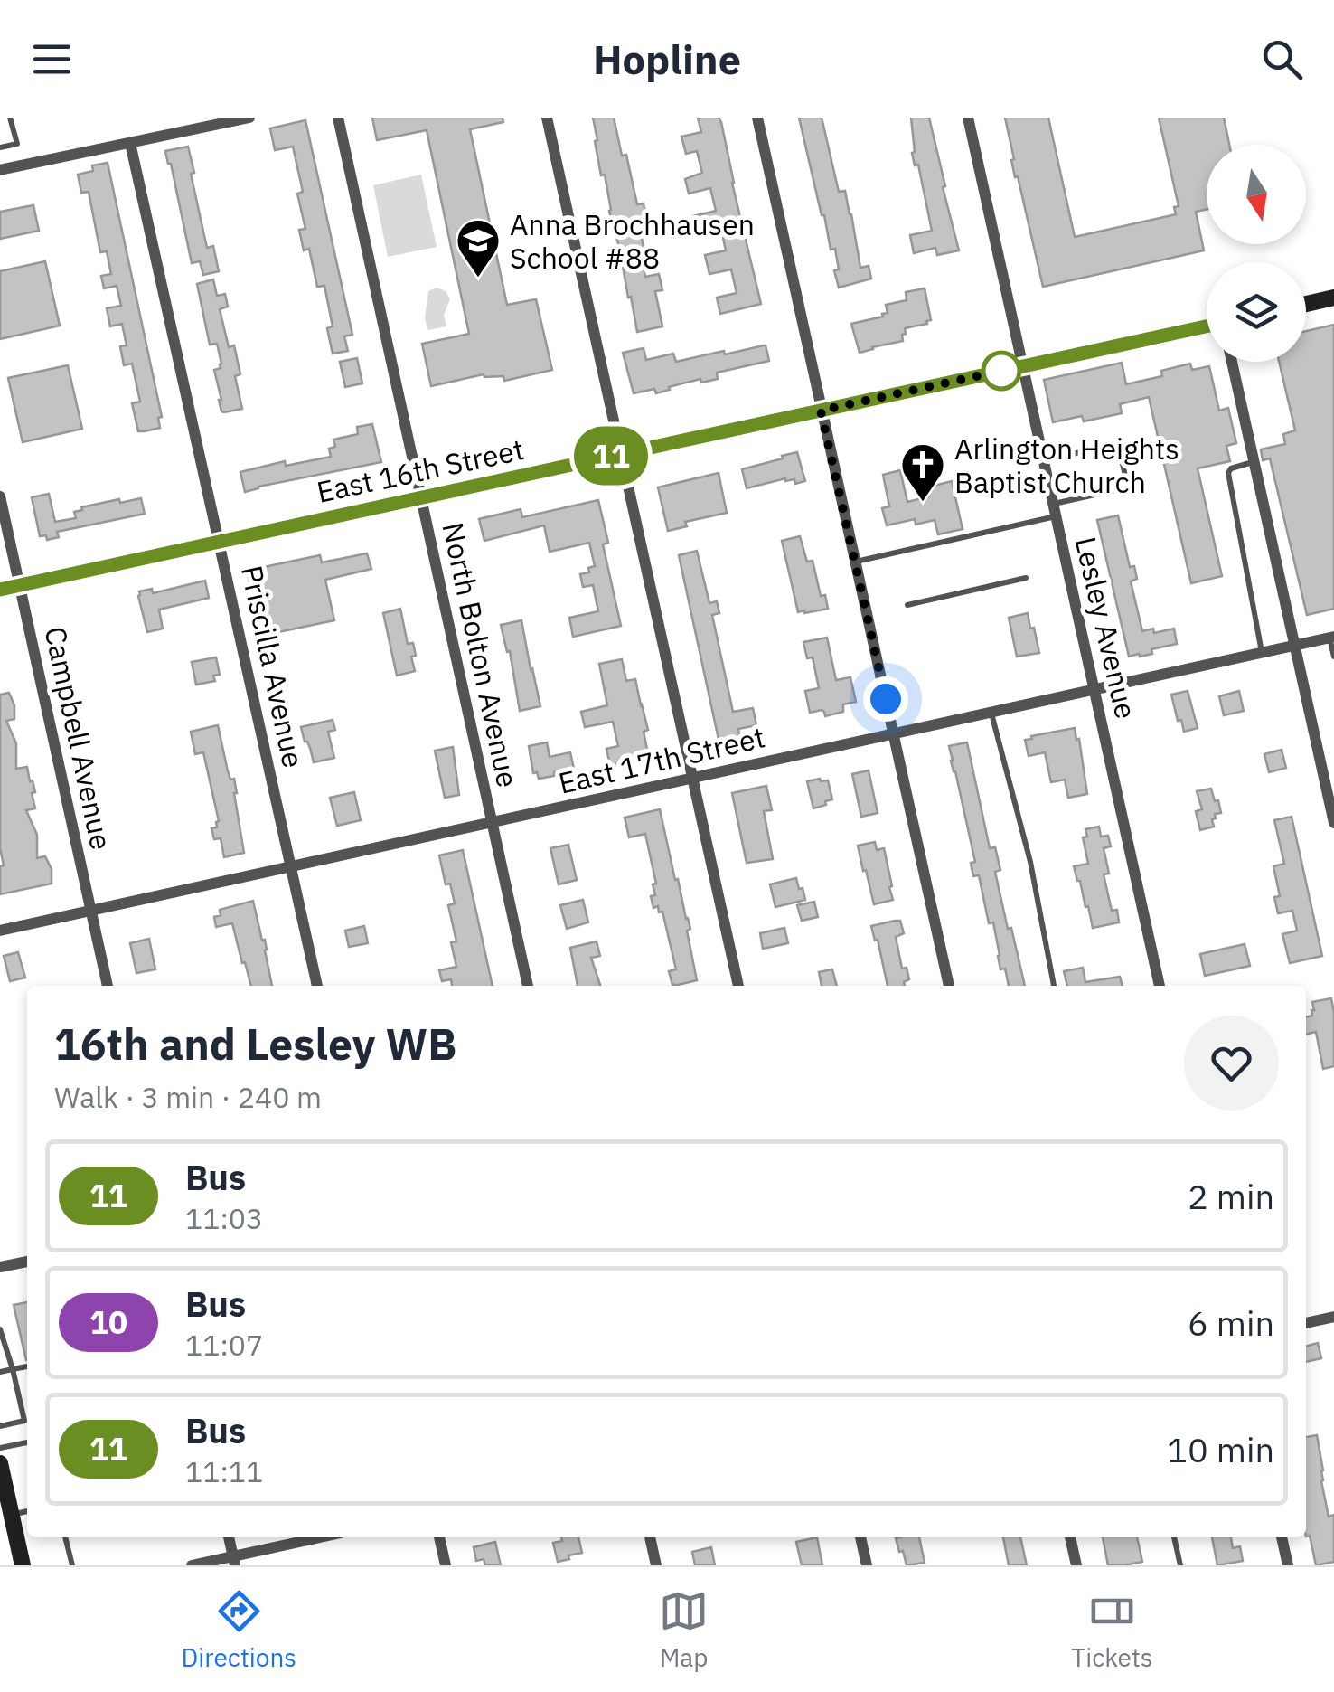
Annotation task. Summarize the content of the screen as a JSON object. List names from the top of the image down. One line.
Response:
{"streets":{"main road":["East 16th Street"],"street":["Lesley Avenue","North Bolton Avenue","Priscilla Avenue","Campbell Avenue","East 17th Street"]},"crossings":[["East 16th Street","Lesley Avenue"],["East 16th Street","North Bolton Avenue"],["East 16th Street","Priscilla Avenue"],["East 16th Street","Campbell Avenue"],["Lesley Avenue","East 17th Street"],["North Bolton Avenue","East 17th Street"],["Priscilla Avenue","East 17th Street"],["Campbell Avenue","East 17th Street"]],"places":{"school or university":["Anna Brochhausen School #88"],"church":["Arlington Heights Baptist Church"]},"lines":["bus line 11"],"north":"bottom","page":{"header":"Hopline","on_map":"11","heading":["16th and Lesley WB","Walk · 3 min · 240 m"],"list":[{"mark":"11","name":"Bus","note":"11:03","value":"2 min"},{"mark":"10","name":"Bus","note":"11:07","value":"6 min"},{"mark":"11","name":"Bus","note":"11:11","value":"10 min"}],"tabs":["Directions","Map","Tickets"]}}
